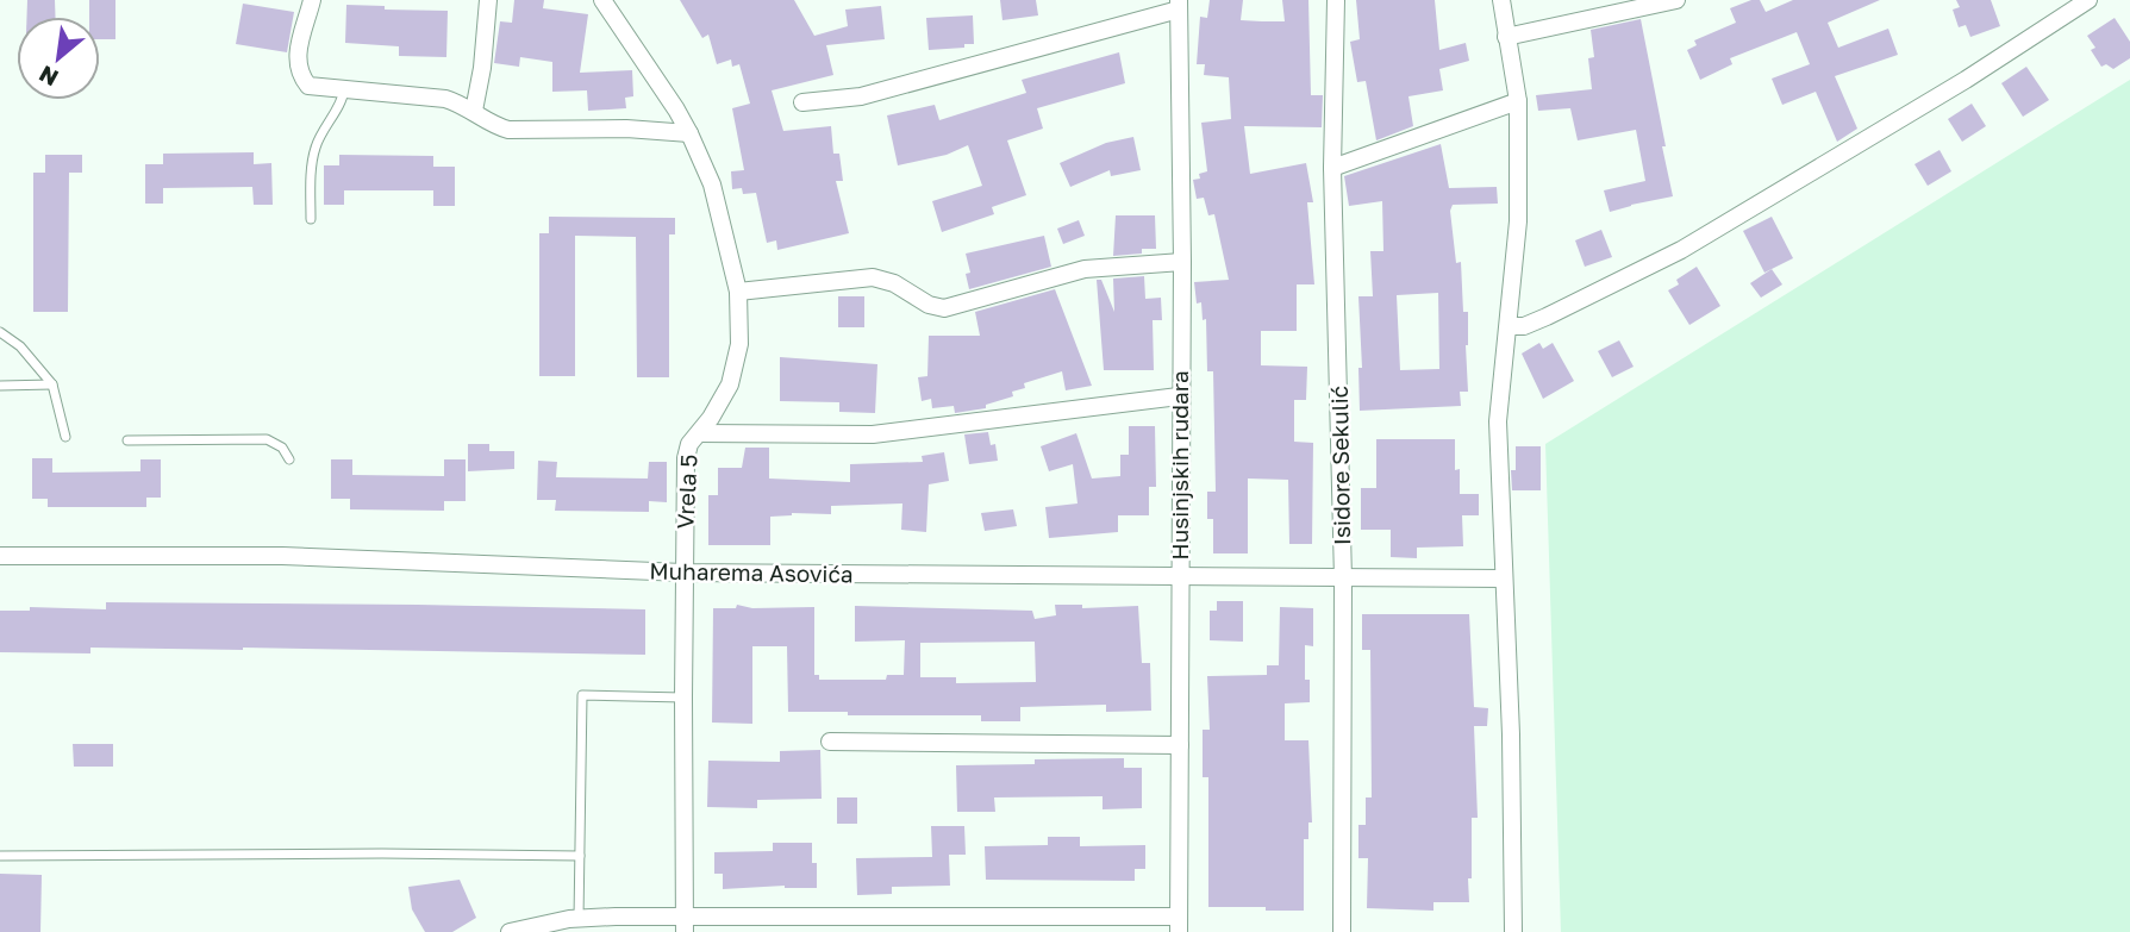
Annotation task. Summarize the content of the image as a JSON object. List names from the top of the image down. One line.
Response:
{"streets":{"street":["Husinjskih rudara","Isidore Sekulić","Vrela 5","Muharema Asovića"]},"crossings":[["Husinjskih rudara","Muharema Asovića"],["Isidore Sekulić","Muharema Asovića"],["Vrela 5","Muharema Asovića"]],"north":"bottom left"}
